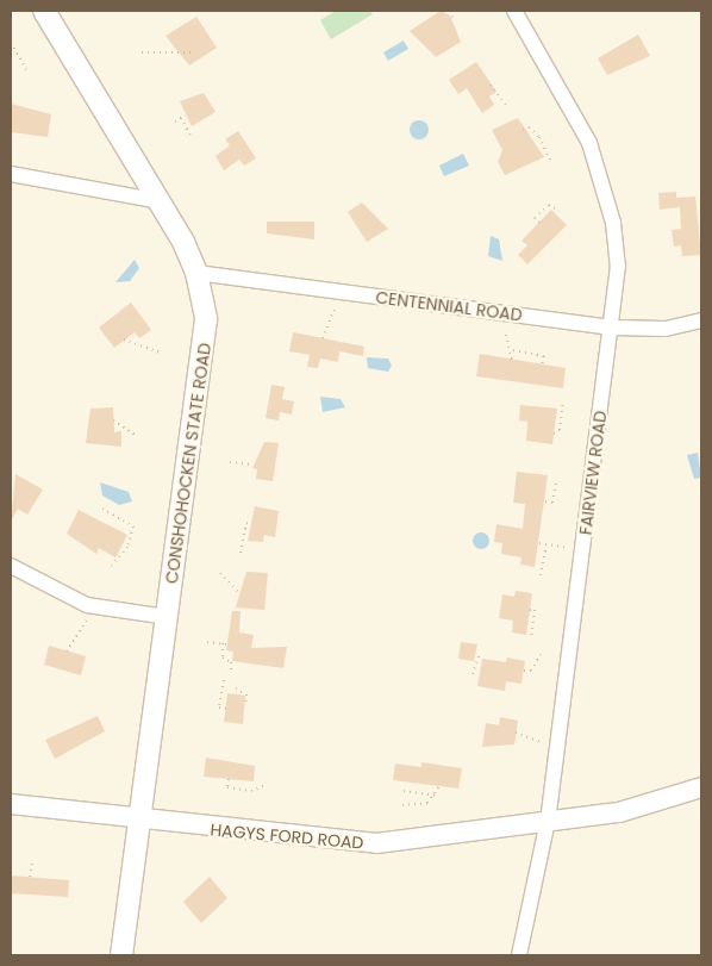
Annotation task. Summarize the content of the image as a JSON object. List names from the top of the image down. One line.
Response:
{"streets":{"main road":["CONSHOHOCKEN STATE ROAD"],"street":["CENTENNIAL ROAD","FAIRVIEW ROAD","HAGYS FORD ROAD"]},"crossings":[["CENTENNIAL ROAD","CONSHOHOCKEN STATE ROAD"],["CENTENNIAL ROAD","FAIRVIEW ROAD"],["CONSHOHOCKEN STATE ROAD","HAGYS FORD ROAD"],["FAIRVIEW ROAD","HAGYS FORD ROAD"]]}
